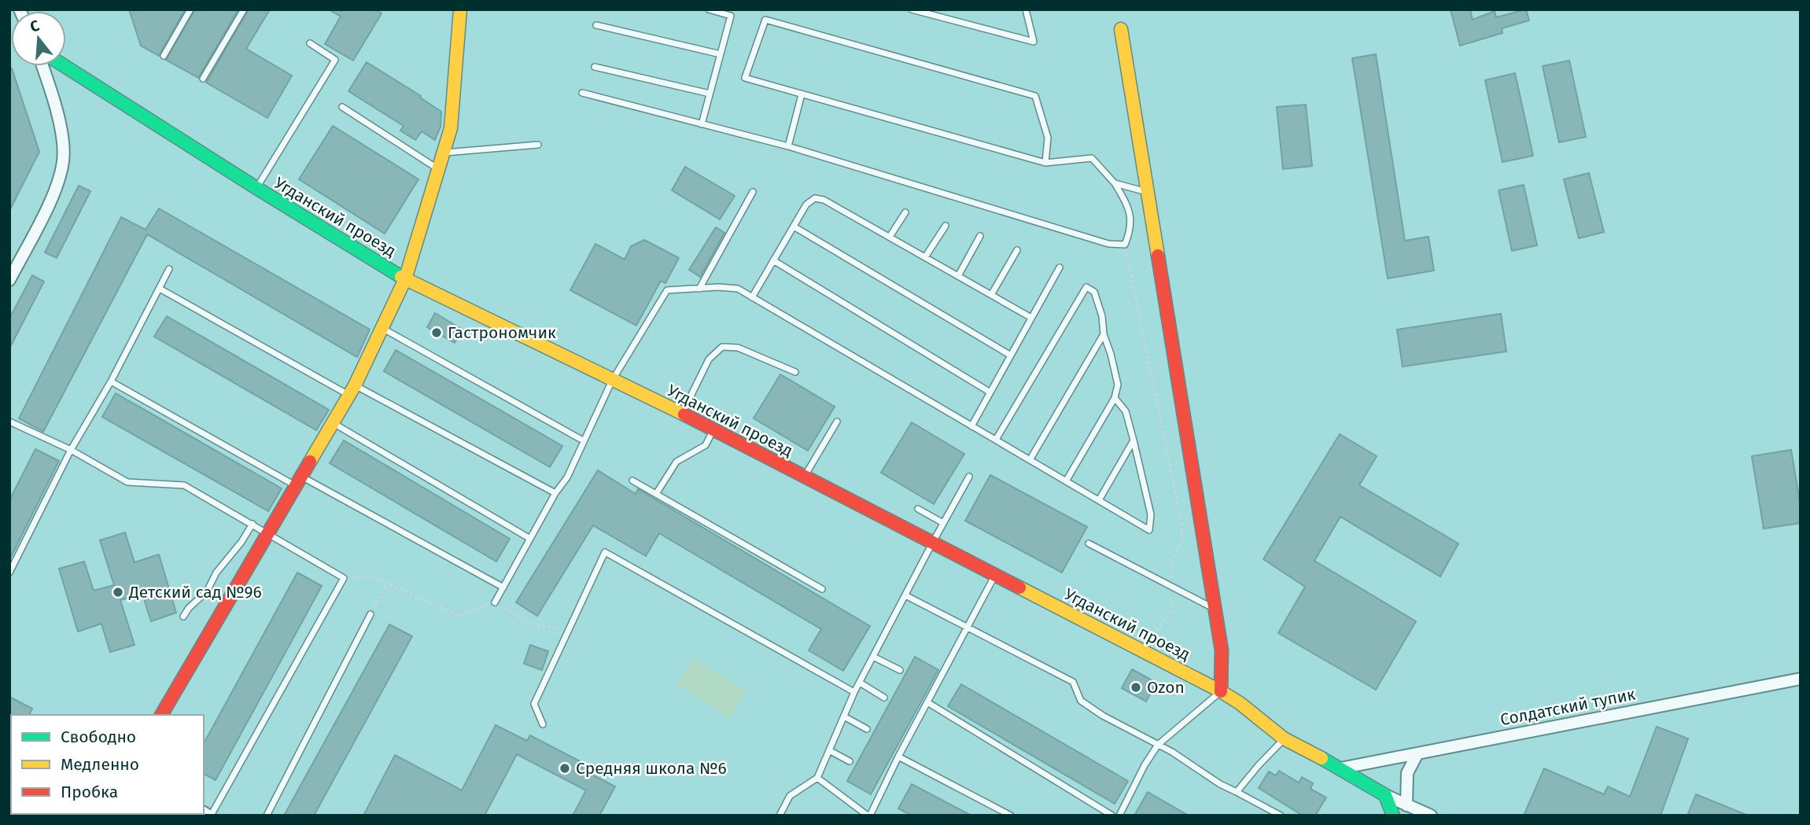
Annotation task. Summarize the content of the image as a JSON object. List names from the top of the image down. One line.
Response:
{"streets":{"street":["Угданский проезд","Солдатский тупик"]},"crossings":[["Угданский проезд","Солдатский тупик"]],"places":["Гастрономчик","Детский сад №96","Ozon","Средняя школа №6"],"legend":["Свободно","Медленно","Пробка"],"north":"top"}
